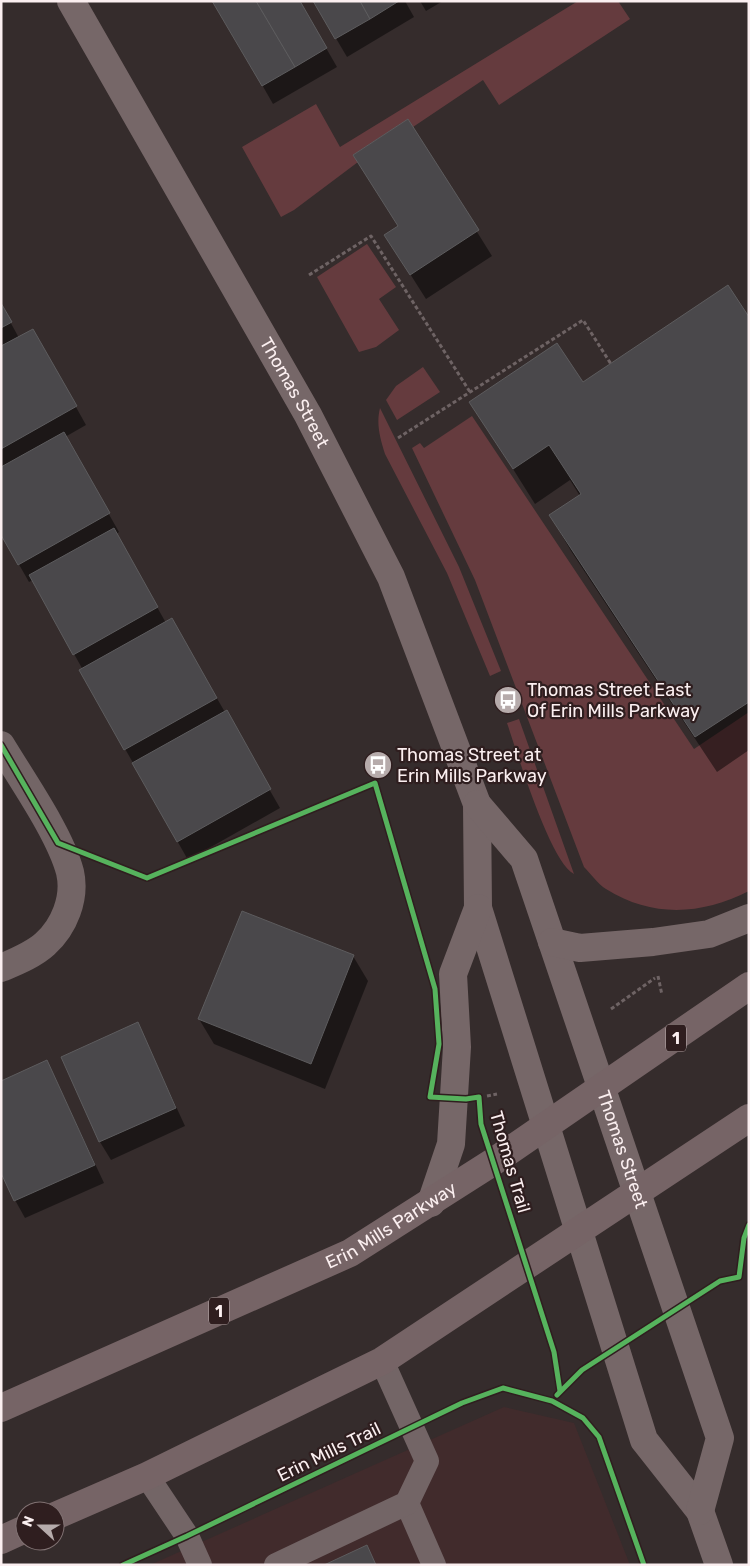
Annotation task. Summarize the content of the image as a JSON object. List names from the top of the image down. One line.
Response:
{"streets":{"main road":["1","Erin Mills Parkway"],"street":["Thomas Street"],"cycle path":["Thomas Trail","Erin Mills Trail"]},"crossings":[["Thomas Street","Erin Mills Parkway"]],"places":{"bus stop":["Thomas Street East Of Erin Mills Parkway","Thomas Street at Erin Mills Parkway"]},"north":"left"}
